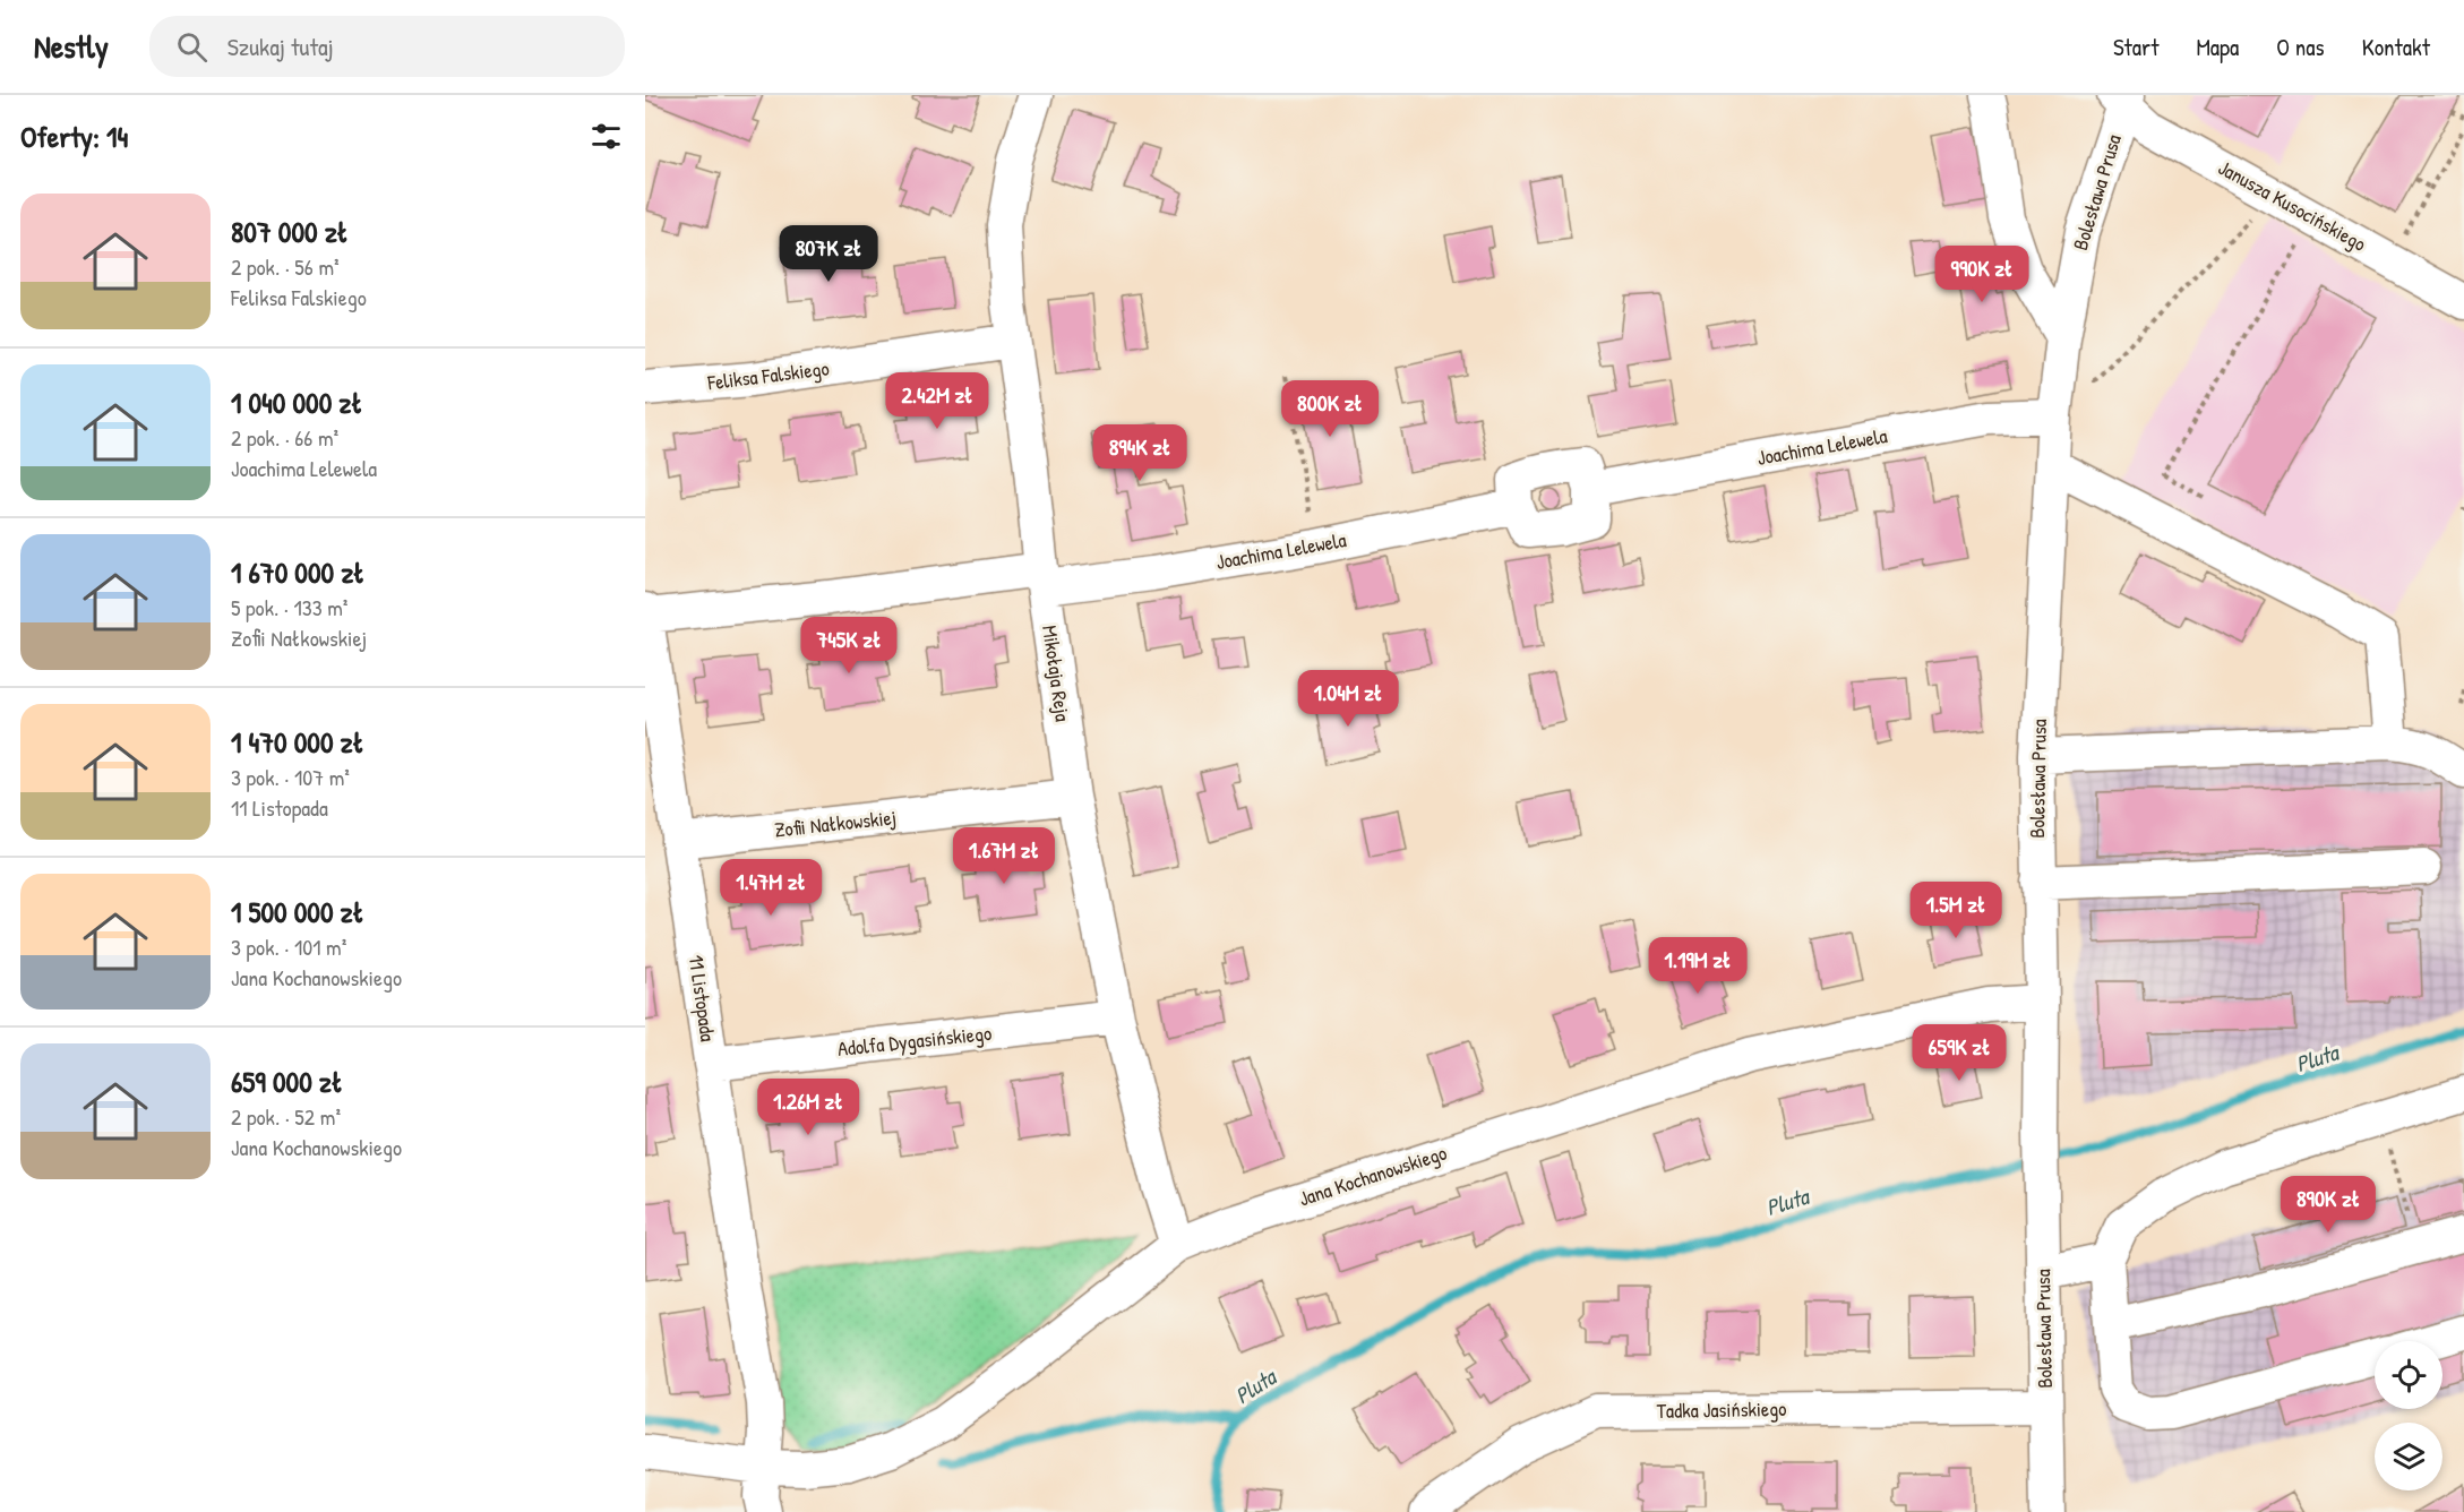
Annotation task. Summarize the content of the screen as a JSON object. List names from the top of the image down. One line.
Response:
{"streets":{"street":["Bolesława Prusa","Janusza Kusocińskiego","Feliksa Falskiego","Joachima Lelewela","Mikołaja Reja","Zofii Nałkowskiej","11 Listopada","Adolfa Dygasińskiego","Jana Kochanowskiego","Tadka Jasińskiego"]},"crossings":[["Bolesława Prusa","Janusza Kusocińskiego"],["Bolesława Prusa","Joachima Lelewela"],["Bolesława Prusa","Jana Kochanowskiego"],["Bolesława Prusa","Tadka Jasińskiego"],["Feliksa Falskiego","Mikołaja Reja"],["Joachima Lelewela","Mikołaja Reja"],["Joachima Lelewela","11 Listopada"],["Mikołaja Reja","Zofii Nałkowskiej"],["Mikołaja Reja","Adolfa Dygasińskiego"],["Mikołaja Reja","Jana Kochanowskiego"],["Zofii Nałkowskiej","11 Listopada"],["11 Listopada","Adolfa Dygasińskiego"],["11 Listopada","Jana Kochanowskiego"]],"water":["Pluta"],"page":{"header":"Nestly","search":"Szukaj tutaj","nav":["Start","Mapa","O nas","Kontakt"],"heading":"Oferty: 14","list":[{"name":"807 000 zł","note":"2 pok. · 56 m² · Feliksa Falskiego"},{"name":"1 040 000 zł","note":"2 pok. · 66 m² · Joachima Lelewela"},{"name":"1 670 000 zł","note":"5 pok. · 133 m² · Zofii Nałkowskiej"},{"name":"1 470 000 zł","note":"3 pok. · 107 m² · 11 Listopada"},{"name":"1 500 000 zł","note":"3 pok. · 101 m² · Jana Kochanowskiego"},{"name":"659 000 zł","note":"2 pok. · 52 m² · Jana Kochanowskiego"}],"price":["807K zł","990K zł","2.42M zł","800K zł","894K zł","745K zł","1.04M zł","1.67M zł","1.47M zł","1.5M zł","1.19M zł","659K zł","1.26M zł","890K zł"]}}
